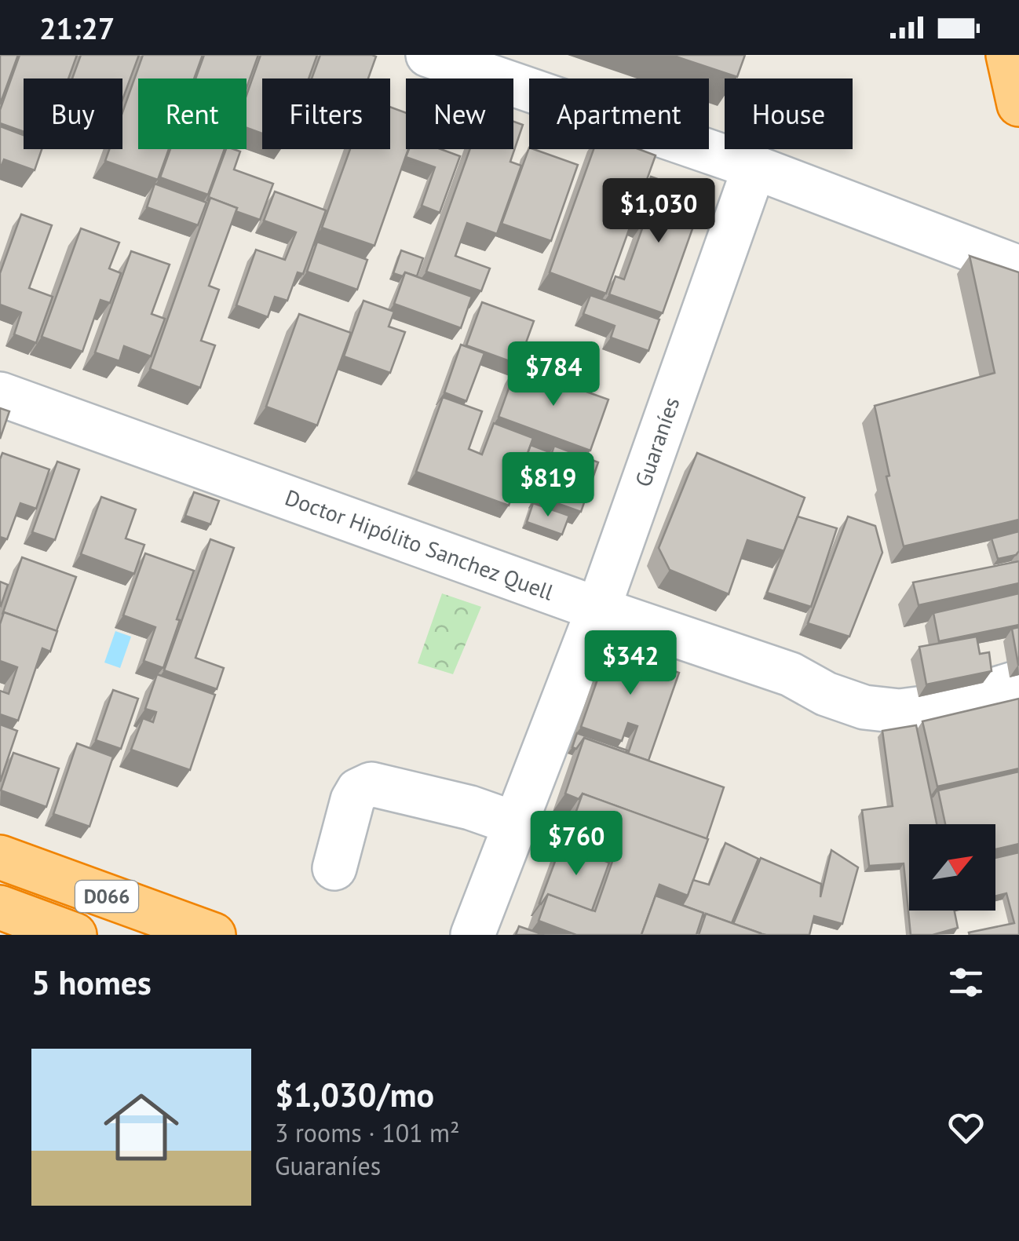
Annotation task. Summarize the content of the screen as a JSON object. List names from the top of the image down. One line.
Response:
{"streets":{"highway":["D066"],"street":["Guaraníes","Doctor Hipólito Sanchez Quell"]},"crossings":[["Guaraníes","Doctor Hipólito Sanchez Quell"]],"north":"top right","page":{"status":"21:27","chip":["Buy","Rent","Filters","New","Apartment","House"],"price":["$1,030","$784","$819","$342","$760"],"heading":"5 homes","list":[{"name":"$1,030/mo","note":"3 rooms · 101 m² · Guaraníes"}]}}
